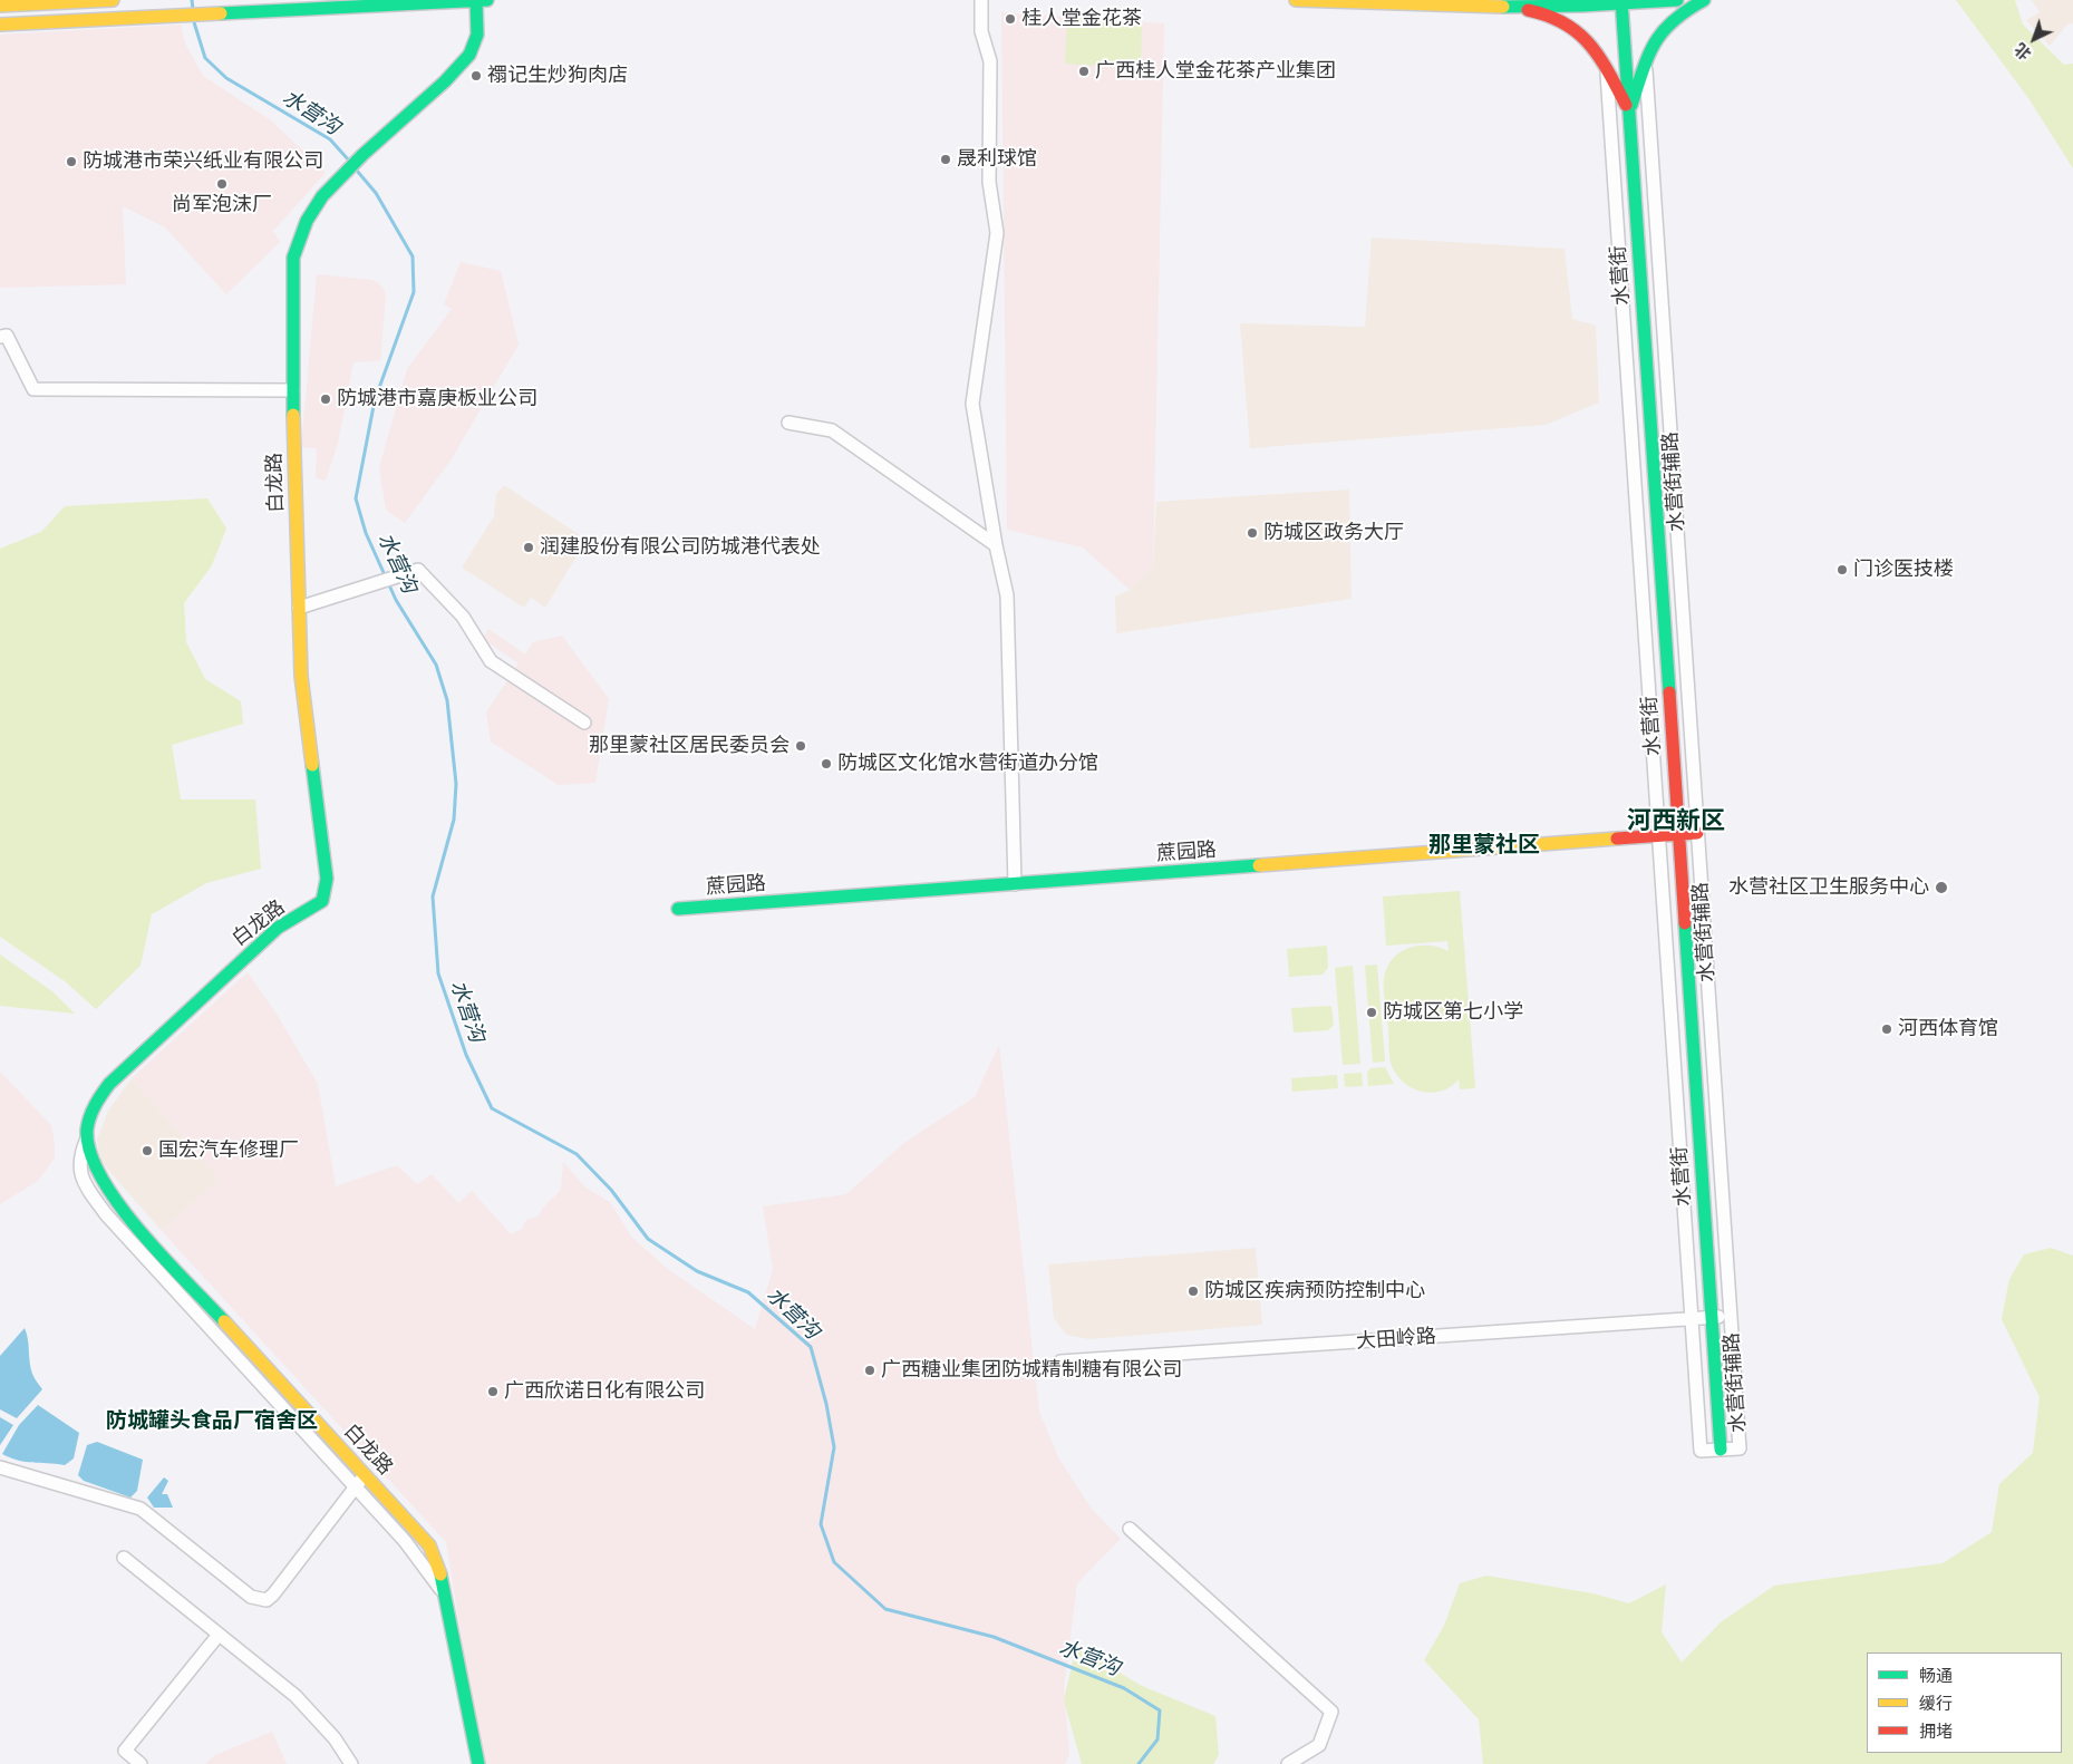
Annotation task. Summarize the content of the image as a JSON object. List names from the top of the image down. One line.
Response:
{"streets":{"street":["水营街","水营街辅路","白龙路","蔗园路","大田岭路"]},"crossings":[["水营街","水营街辅路"],["水营街","蔗园路"],["水营街","大田岭路"],["水营街辅路","蔗园路"],["水营街辅路","大田岭路"]],"districts":["河西新区","那里蒙社区","防城罐头食品厂宿舍区"],"water":["水营沟"],"places":["桂人堂金花茶","广西桂人堂金花茶产业集团","禤记生炒狗肉店","晟利球馆","防城港市荣兴纸业有限公司","尚军泡沫厂","防城港市嘉庚板业公司","防城区政务大厅","润建股份有限公司防城港代表处","门诊医技楼","那里蒙社区居民委员会","防城区文化馆水营街道办分馆","水营社区卫生服务中心","防城区第七小学","河西体育馆","国宏汽车修理厂","防城区疾病预防控制中心","广西糖业集团防城精制糖有限公司","广西欣诺日化有限公司"],"legend":["畅通","缓行","拥堵"],"north":"bottom left"}
